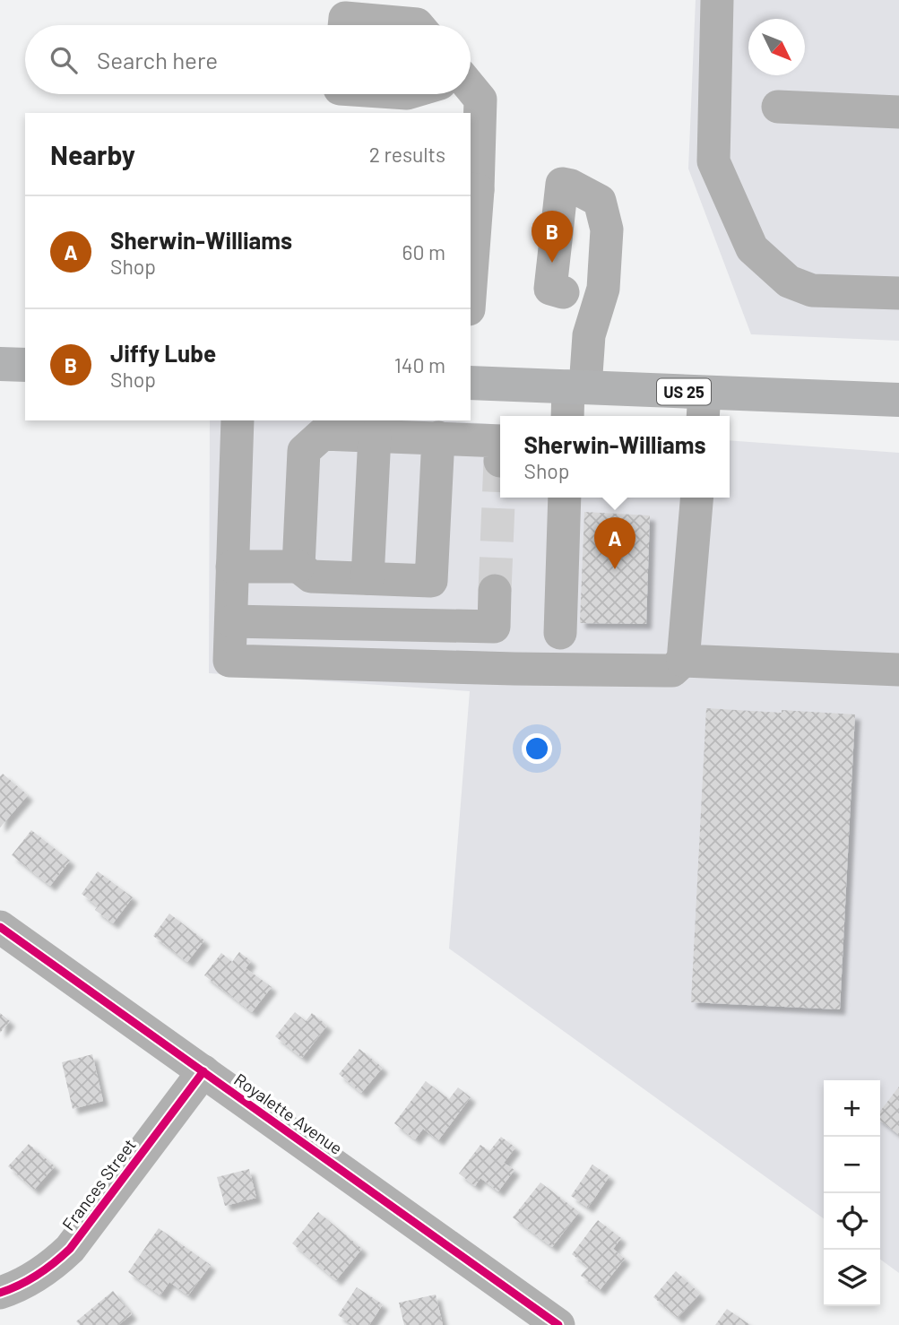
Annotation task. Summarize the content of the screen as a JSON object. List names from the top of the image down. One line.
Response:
{"streets":{"main road":["US 25"],"street":["Royalette Avenue","Frances Street"]},"crossings":[["Royalette Avenue","Frances Street"]],"north":"bottom right","page":{"search":"Search here","heading":["Nearby","2 results"],"list":[{"mark":"A","name":"Sherwin-Williams","note":"Shop","value":"60 m"},{"mark":"B","name":"Jiffy Lube","note":"Shop","value":"140 m"}],"pins":["B","A"],"popup":["Sherwin-Williams","Shop"],"map_buttons":["+","−"]}}
